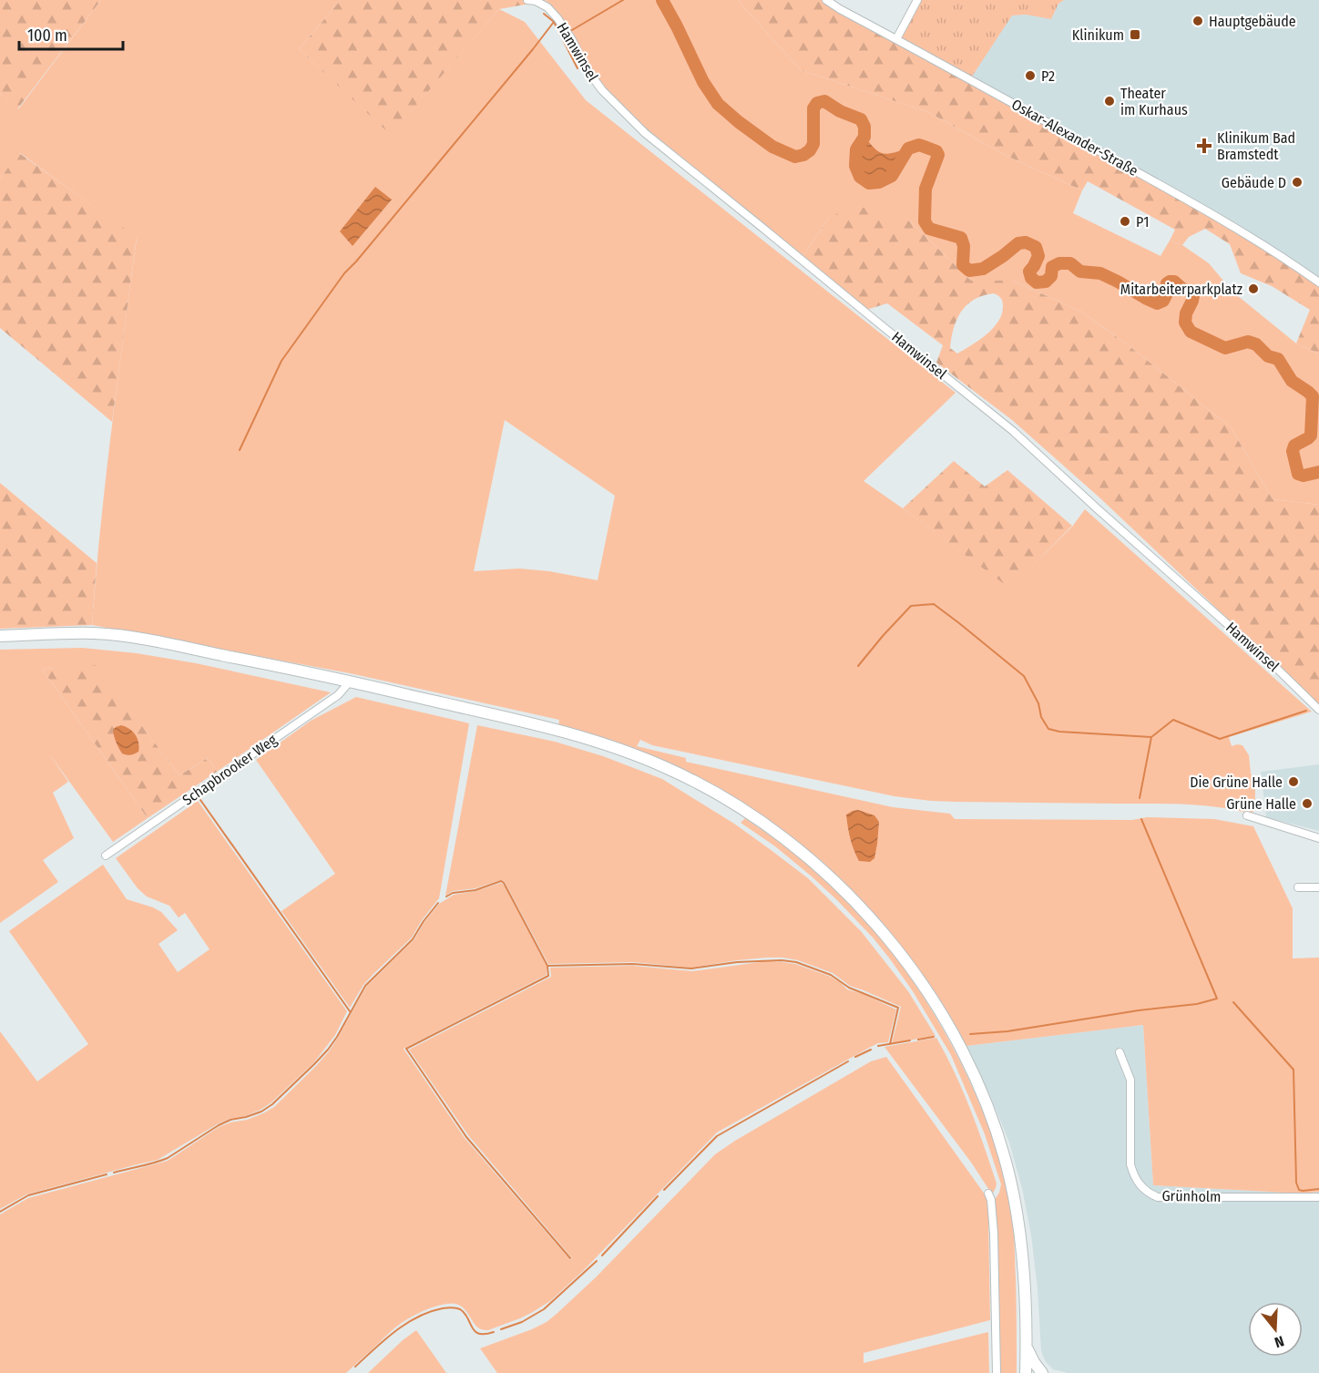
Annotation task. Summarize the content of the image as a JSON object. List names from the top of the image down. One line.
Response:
{"streets":{"street":["Hamwinsel","Oskar-Alexander-Straße","Schapbrooker Weg","Grünholm"]},"places":{"other":["Hauptgebäude","P2","Theater im Kurhaus","Gebäude D","P1","Mitarbeiterparkplatz","Die Grüne Halle","Grüne Halle"],"transit":["Klinikum"],"health":["Klinikum Bad Bramstedt"]},"scale_bar":"100 m","north":"bottom"}
